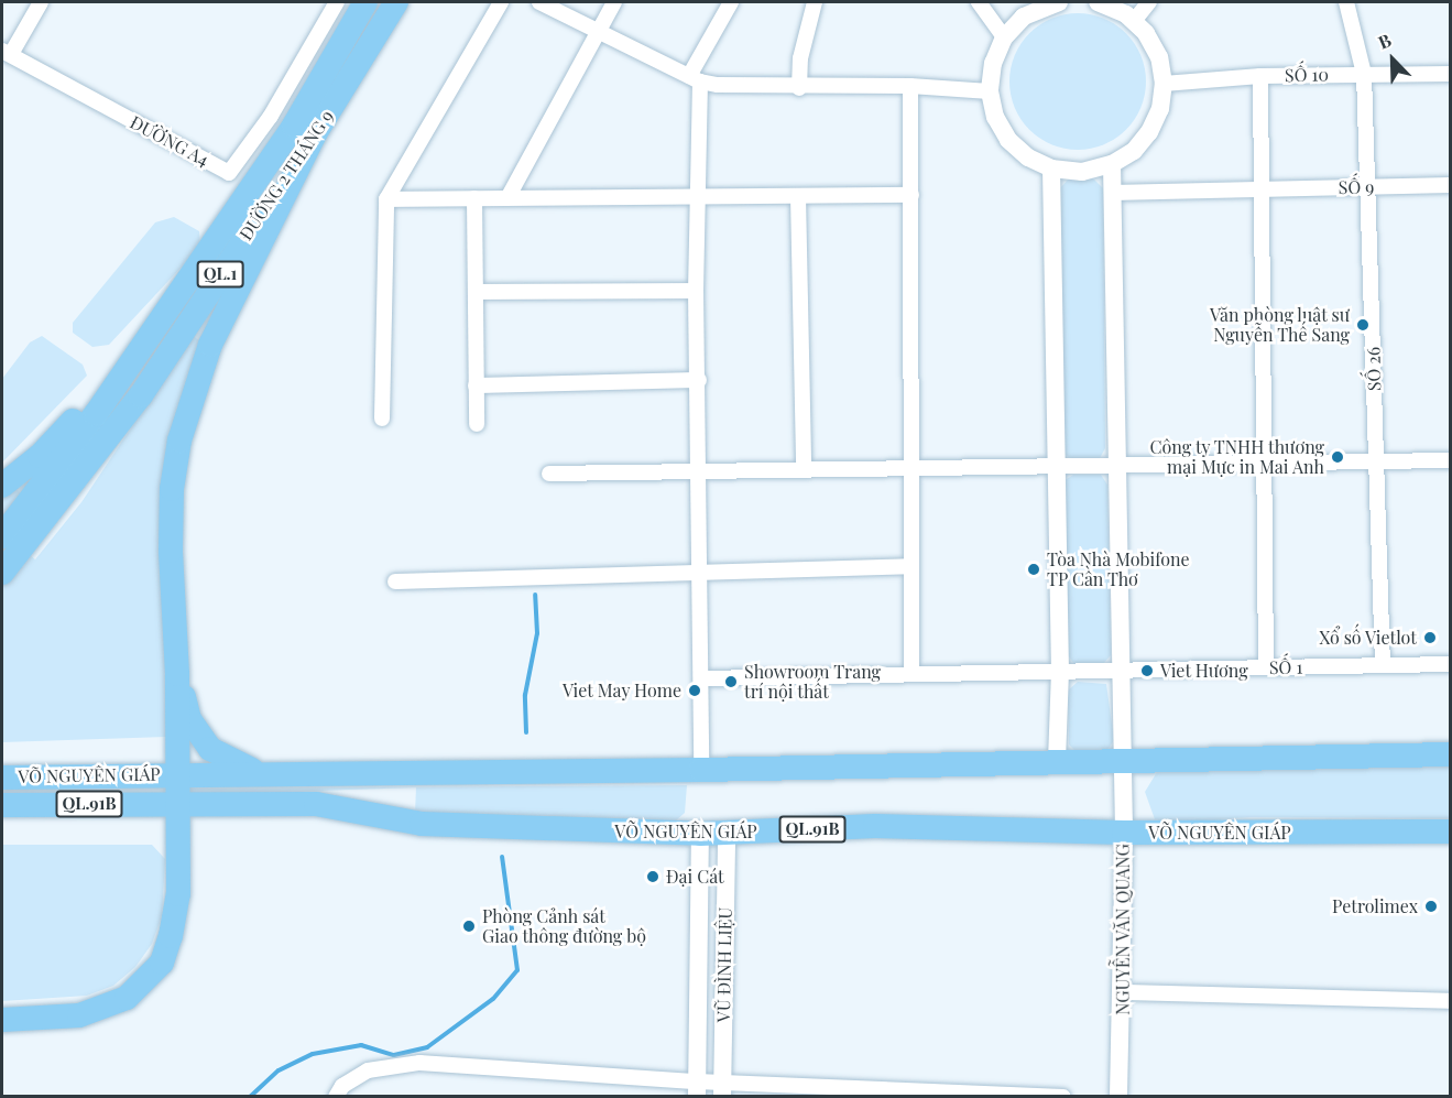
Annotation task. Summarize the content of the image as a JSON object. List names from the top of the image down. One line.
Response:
{"streets":{"highway":["ĐƯỜNG 2 THÁNG 9","QL.1","VÕ NGUYÊN GIÁP","QL.91B"],"street":["SỐ 10","ĐƯỜNG A4","SỐ 9","SỐ 26","SỐ 1","NGUYỄN VĂN QUANG","VŨ ĐÌNH LIỆU"]},"crossings":[["SỐ 10","SỐ 26"],["ĐƯỜNG 2 THÁNG 9","QL.1"],["SỐ 9","SỐ 26"],["SỐ 9","NGUYỄN VĂN QUANG"],["SỐ 26","SỐ 1"],["SỐ 1","NGUYỄN VĂN QUANG"],["VÕ NGUYÊN GIÁP","QL.91B"],["VÕ NGUYÊN GIÁP","NGUYỄN VĂN QUANG"],["VÕ NGUYÊN GIÁP","VŨ ĐÌNH LIỆU"],["QL.91B","NGUYỄN VĂN QUANG"]],"places":["Văn phòng luật sư Nguyễn Thế Sang","Công ty TNHH thương mại Mực in Mai Anh","Tòa Nhà Mobifone TP Cần Thơ","Xổ số Vietlot","Viet Hương","Showroom Trang trí nội thất","Viet May Home","Đại Cát","Petrolimex","Phòng Cảnh sát Giao thông đường bộ"],"north":"top left"}
